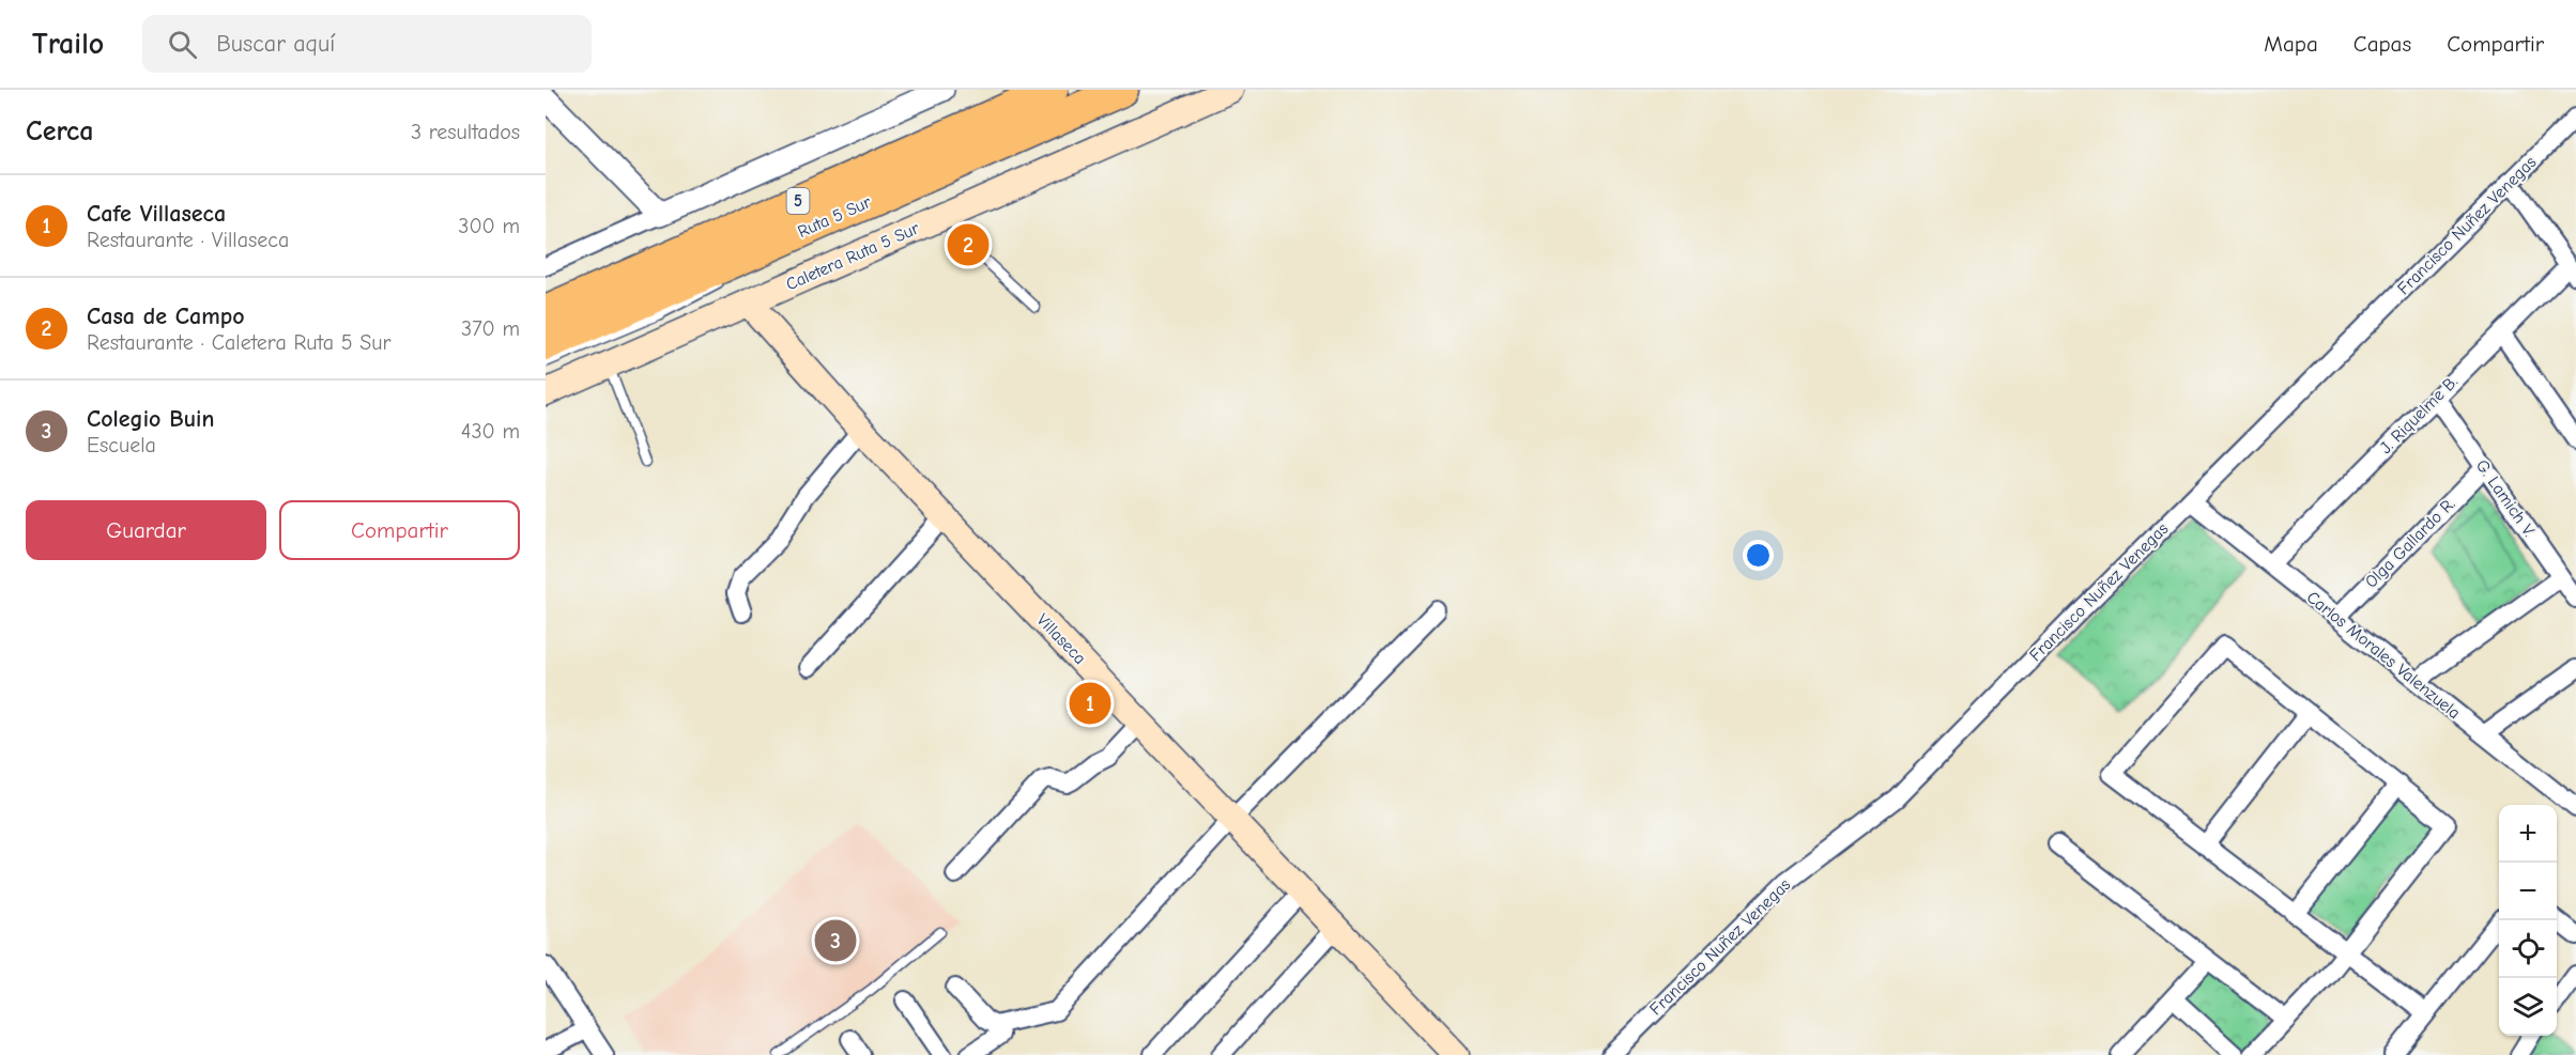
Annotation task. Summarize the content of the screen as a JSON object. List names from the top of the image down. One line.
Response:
{"streets":{"highway":["5","Ruta 5 Sur"],"main road":["Caletera Ruta 5 Sur","Villaseca"],"street":["Francisco Nuñez Venegas","J. Riquelme B.","G. Lamich V.","Olga Gallardo R.","Carlos Morales Valenzuela"]},"crossings":[["Francisco Nuñez Venegas","Carlos Morales Valenzuela"],["Caletera Ruta 5 Sur","Villaseca"],["J. Riquelme B.","G. Lamich V."],["J. Riquelme B.","Carlos Morales Valenzuela"],["G. Lamich V.","Olga Gallardo R."],["Olga Gallardo R.","Carlos Morales Valenzuela"]],"page":{"header":"Trailo","search":"Buscar aquí","nav":["Mapa","Capas","Compartir"],"heading":["Cerca","3 resultados"],"list":[{"mark":"1","name":"Cafe Villaseca","note":"Restaurante · Villaseca","value":"300 m"},{"mark":"2","name":"Casa de Campo","note":"Restaurante · Caletera Ruta 5 Sur","value":"370 m"},{"mark":"3","name":"Colegio Buin","note":"Escuela","value":"430 m"}],"pins":["2","1","3"],"buttons":["Guardar","Compartir"],"map_buttons":["+","−"]}}
